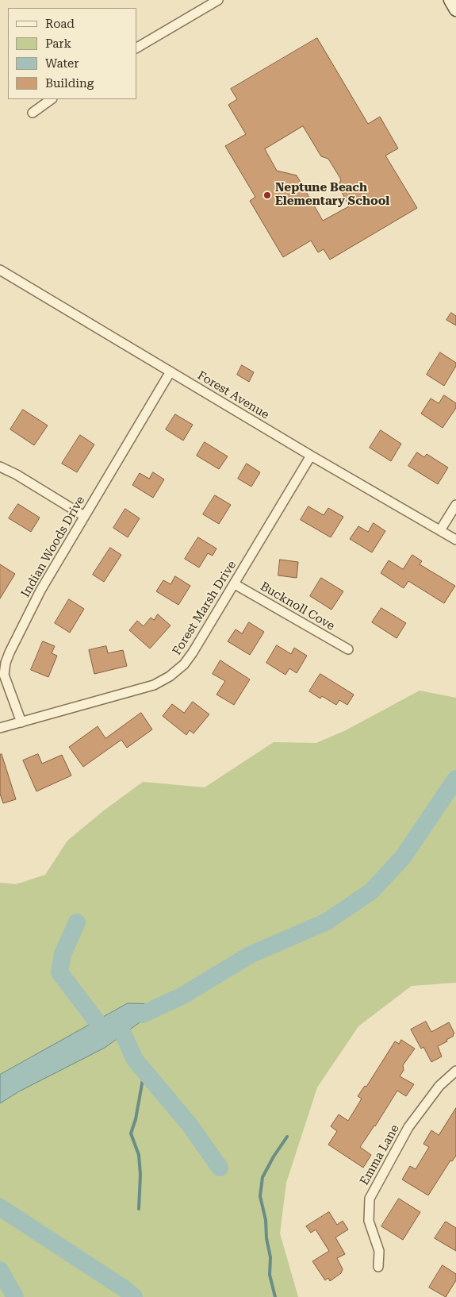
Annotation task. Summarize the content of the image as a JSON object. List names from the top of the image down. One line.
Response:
{"streets":{"street":["Forest Avenue","Indian Woods Drive","Bucknoll Cove","Forest Marsh Drive","Emma Lane"]},"crossings":[["Forest Avenue","Indian Woods Drive"],["Forest Avenue","Forest Marsh Drive"],["Indian Woods Drive","Forest Marsh Drive"],["Bucknoll Cove","Forest Marsh Drive"]],"places":["Neptune Beach Elementary School"],"legend":["Road","Park","Water","Building"]}
